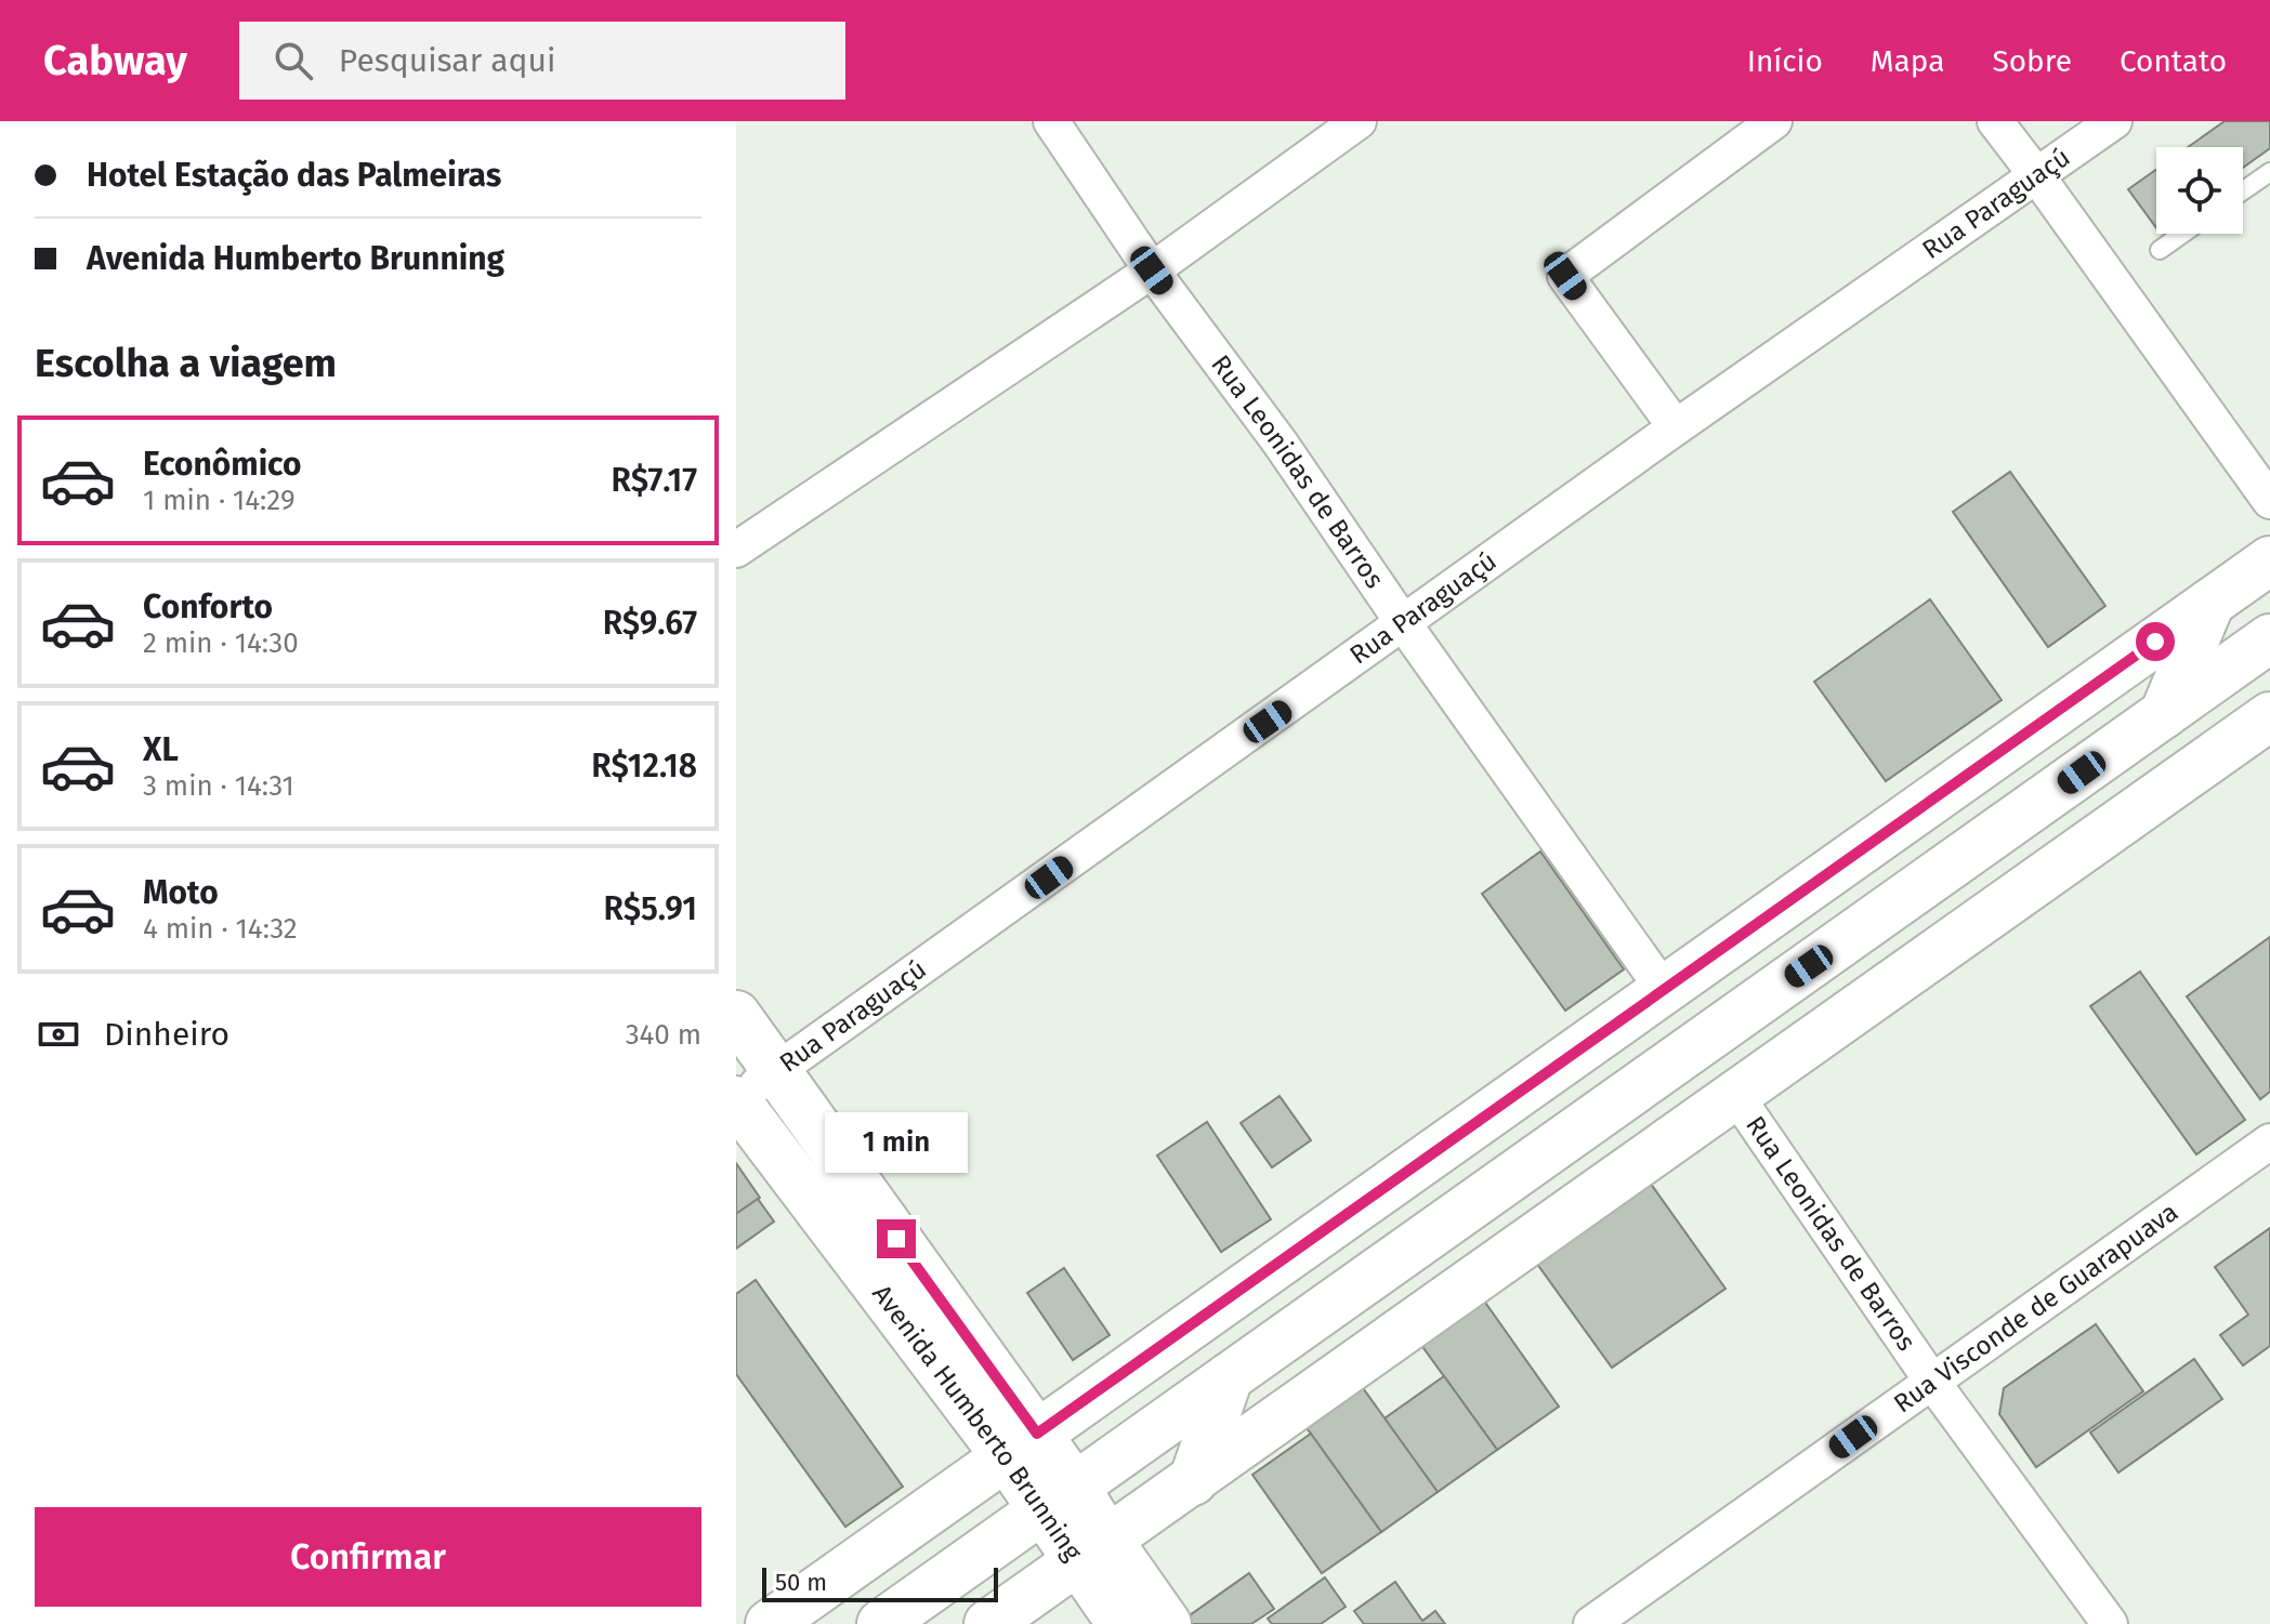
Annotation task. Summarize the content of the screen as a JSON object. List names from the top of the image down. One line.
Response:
{"streets":{"street":["Rua Paraguaçú","Rua Leonidas de Barros","Rua Visconde de Guarapuava","Avenida Humberto Brunning"]},"crossings":[["Rua Paraguaçú","Rua Leonidas de Barros"],["Rua Paraguaçú","Avenida Humberto Brunning"],["Rua Leonidas de Barros","Rua Visconde de Guarapuava"]],"scale_bar":"50 m","page":{"header":"Cabway","search":"Pesquisar aqui","nav":["Início","Mapa","Sobre","Contato"],"banner":["Hotel Estação das Palmeiras","Avenida Humberto Brunning"],"heading":"Escolha a viagem","list":[{"name":"Econômico","note":"1 min · 14:29","value":"R$7.17"},{"name":"Conforto","note":"2 min · 14:30","value":"R$9.67"},{"name":"XL","note":"3 min · 14:31","value":"R$12.18"},{"name":"Moto","note":"4 min · 14:32","value":"R$5.91"}],"pay":["Dinheiro","340 m"],"bubble":"1 min","buttons":"Confirmar","scale":"50 m"}}
